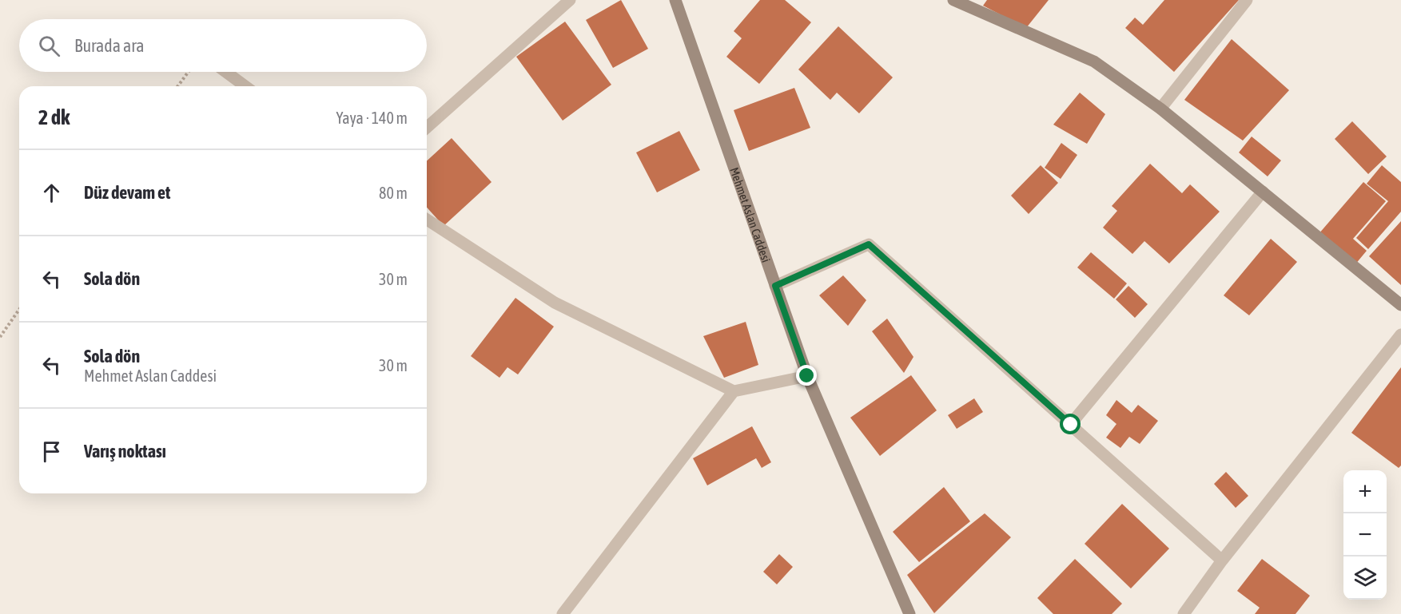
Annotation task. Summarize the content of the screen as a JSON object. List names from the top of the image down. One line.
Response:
{"streets":{"street":["Mehmet Aslan Caddesi"]},"page":{"search":"Burada ara","heading":["2 dk","Yaya · 140 m"],"list":[["Düz devam et","80 m"],["Sola dön","30 m"],["Sola dön","Mehmet Aslan Caddesi","30 m"],"Varış noktası"],"map_buttons":["+","−"]}}
